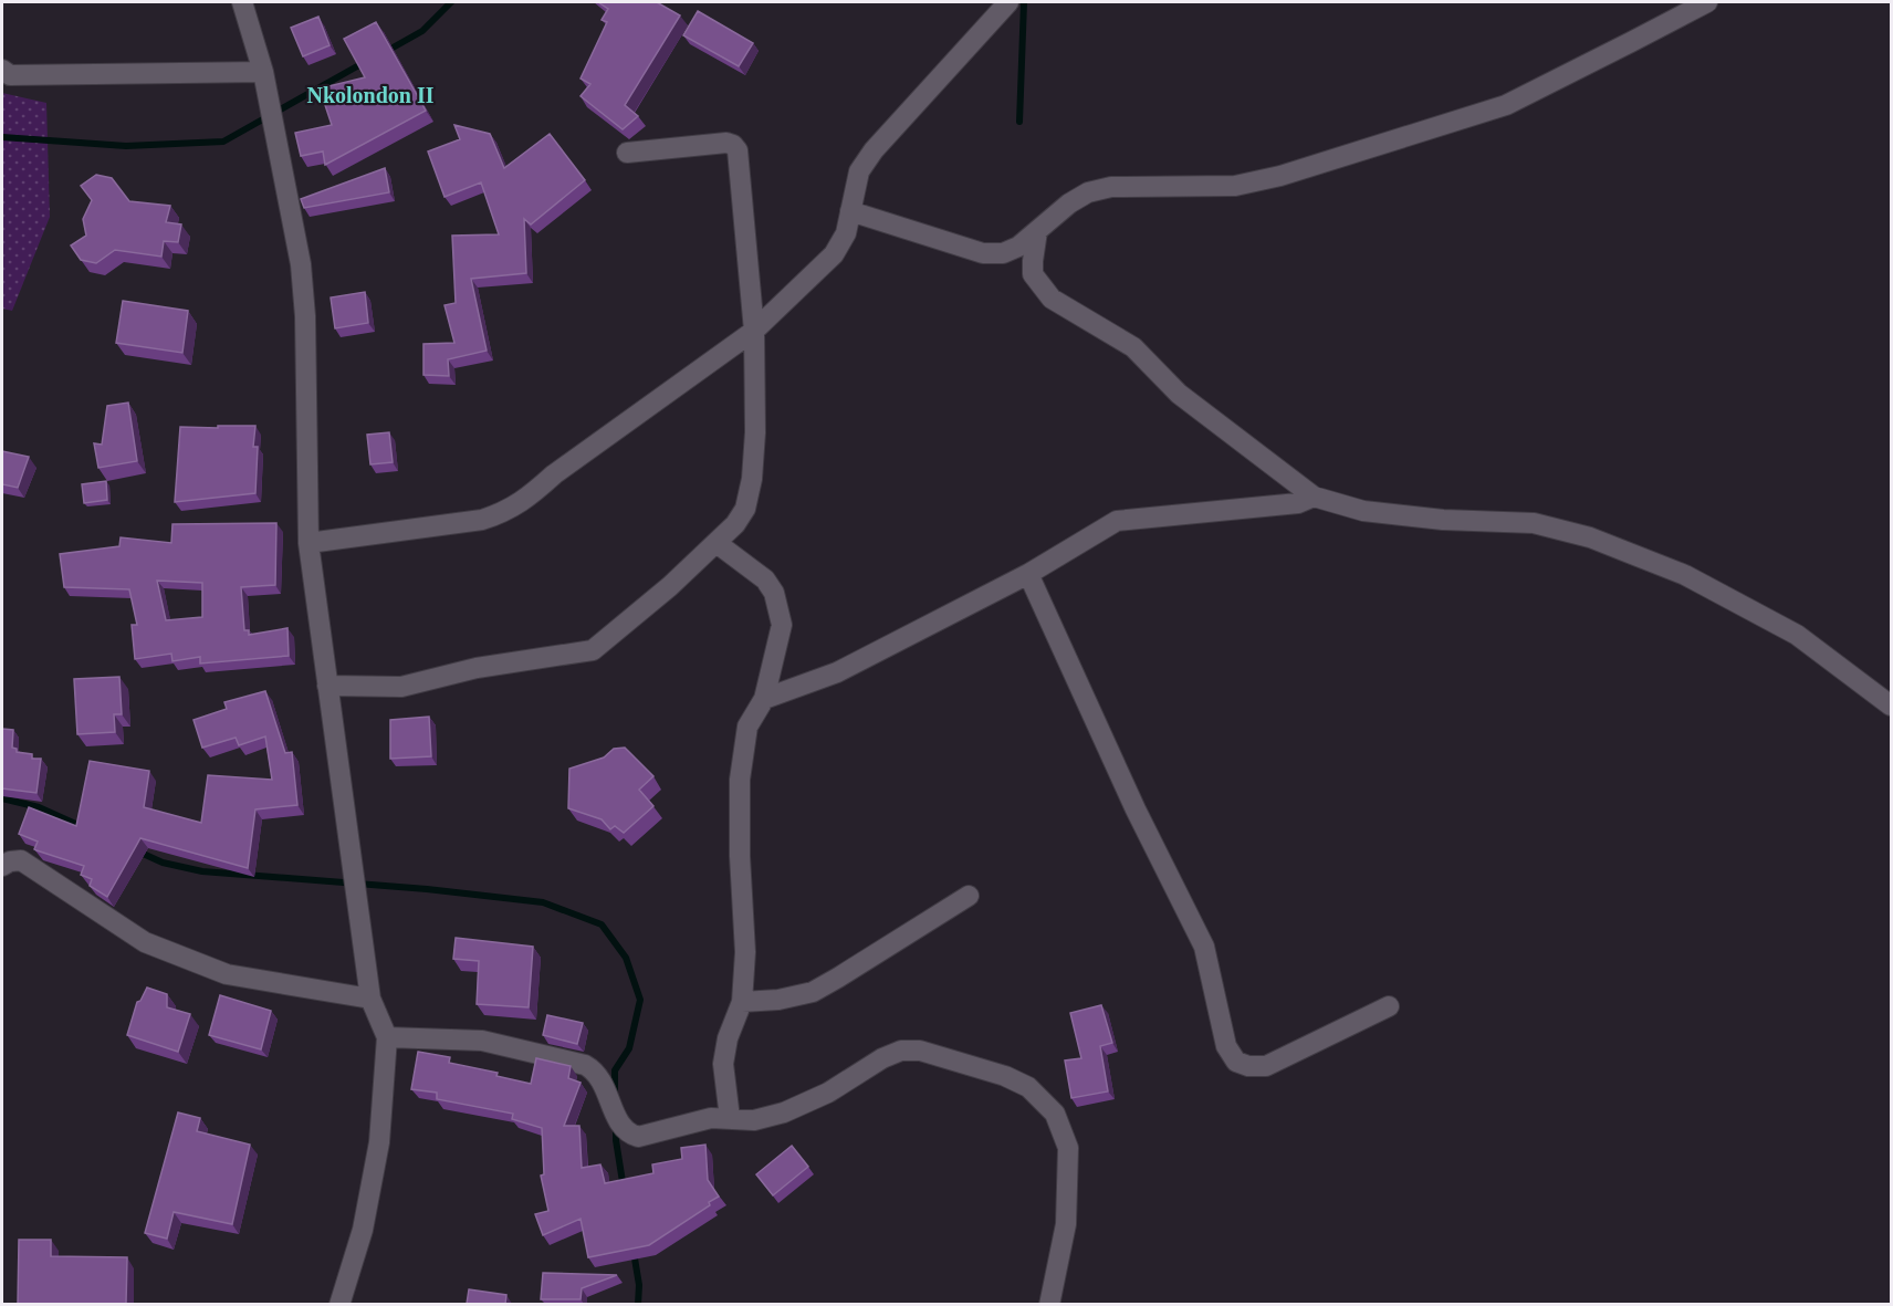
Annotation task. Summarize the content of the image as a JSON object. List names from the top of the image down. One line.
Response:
{"districts":["Nkolondon II"]}
